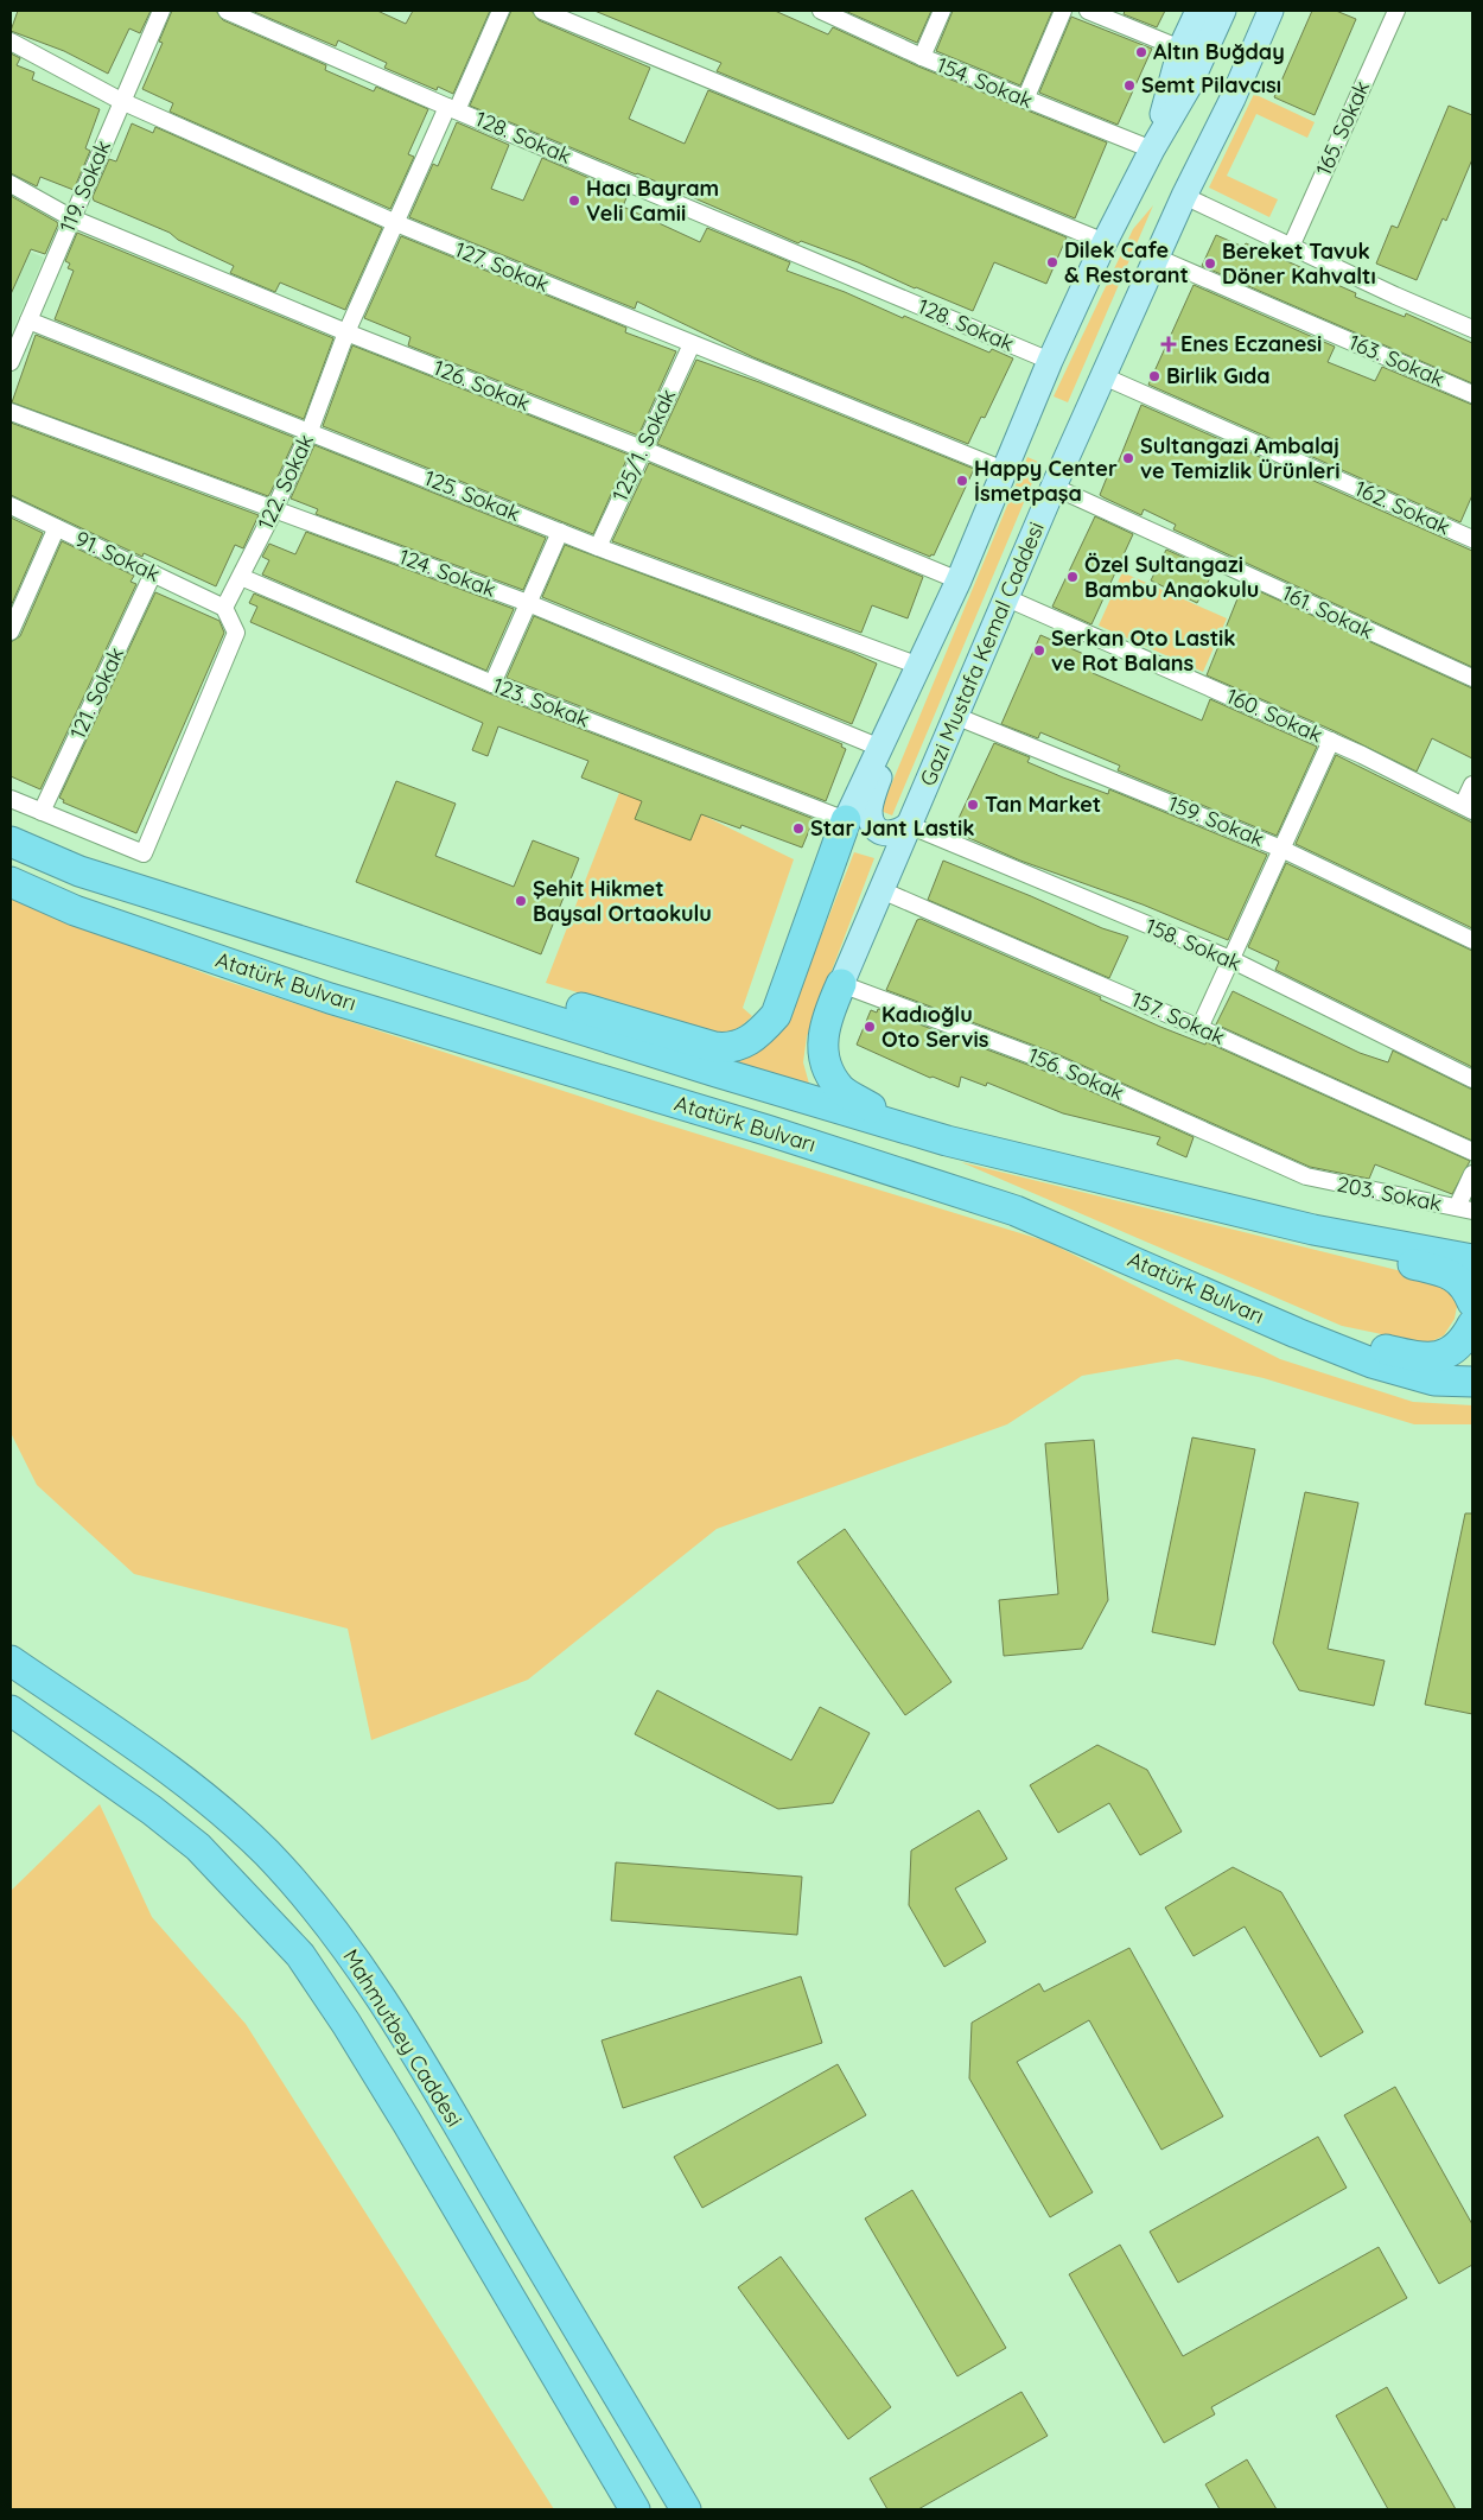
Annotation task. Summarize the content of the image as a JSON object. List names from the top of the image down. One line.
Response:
{"streets":{"highway":["Atatürk Bulvarı","Mahmutbey Caddesi"],"main road":["Gazi Mustafa Kemal Caddesi"],"street":["154. Sokak","165. Sokak","128. Sokak","119. Sokak","127. Sokak","163. Sokak","126. Sokak","125/1. Sokak","122. Sokak","125. Sokak","162. Sokak","91. Sokak","124. Sokak","161. Sokak","121. Sokak","123. Sokak","160. Sokak","159. Sokak","158. Sokak","157. Sokak","156. Sokak","203. Sokak"]},"crossings":[["128. Sokak","122. Sokak"],["119. Sokak","127. Sokak"],["119. Sokak","126. Sokak"],["119. Sokak","125. Sokak"],["127. Sokak","125/1. Sokak"],["127. Sokak","122. Sokak"],["163. Sokak","Gazi Mustafa Kemal Caddesi"],["126. Sokak","125/1. Sokak"],["126. Sokak","122. Sokak"],["125/1. Sokak","125. Sokak"],["122. Sokak","125. Sokak"],["122. Sokak","91. Sokak"],["122. Sokak","124. Sokak"],["122. Sokak","123. Sokak"],["162. Sokak","Gazi Mustafa Kemal Caddesi"],["91. Sokak","121. Sokak"],["161. Sokak","Gazi Mustafa Kemal Caddesi"],["Gazi Mustafa Kemal Caddesi","160. Sokak"],["Gazi Mustafa Kemal Caddesi","159. Sokak"],["Gazi Mustafa Kemal Caddesi","158. Sokak"],["Gazi Mustafa Kemal Caddesi","157. Sokak"],["Gazi Mustafa Kemal Caddesi","156. Sokak"],["156. Sokak","203. Sokak"]],"places":{"other":["Altın Buğday","Semt Pilavcısı","Hacı Bayram Veli Camii","Dilek Cafe & Restorant","Bereket Tavuk Döner Kahvaltı","Birlik Gıda","Sultangazi Ambalaj ve Temizlik Ürünleri","Happy Center İsmetpaşa","Özel Sultangazi Bambu Anaokulu","Serkan Oto Lastik ve Rot Balans","Tan Market","Star Jant Lastik","Şehit Hikmet Baysal Ortaokulu","Kadıoğlu Oto Servis"],"health":["Enes Eczanesi"]}}
